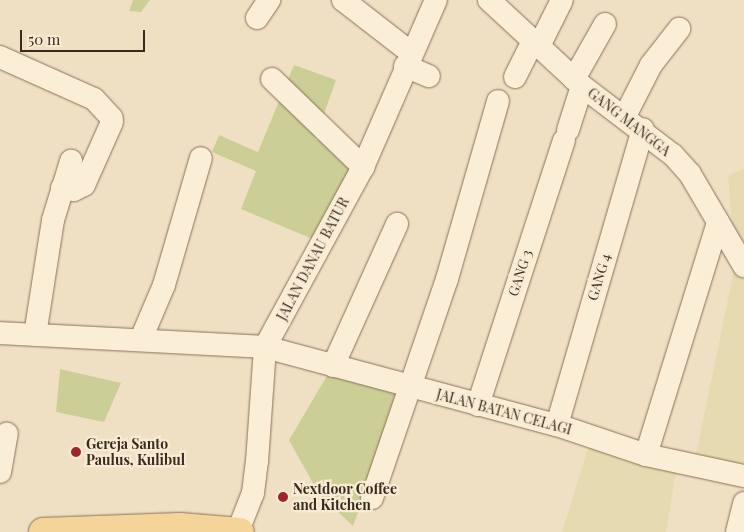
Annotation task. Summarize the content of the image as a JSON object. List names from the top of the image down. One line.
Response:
{"streets":{"street":["GANG MANGGA","JALAN DANAU BATUR","GANG 3","GANG 4","JALAN BATAN CELAGI"]},"crossings":[["GANG MANGGA","GANG 3"],["GANG MANGGA","GANG 4"],["JALAN DANAU BATUR","JALAN BATAN CELAGI"],["GANG 3","JALAN BATAN CELAGI"],["GANG 4","JALAN BATAN CELAGI"]],"places":["Gereja Santo Paulus, Kulibul","Nextdoor Coffee and Kitchen"],"scale_bar":"50 m"}
